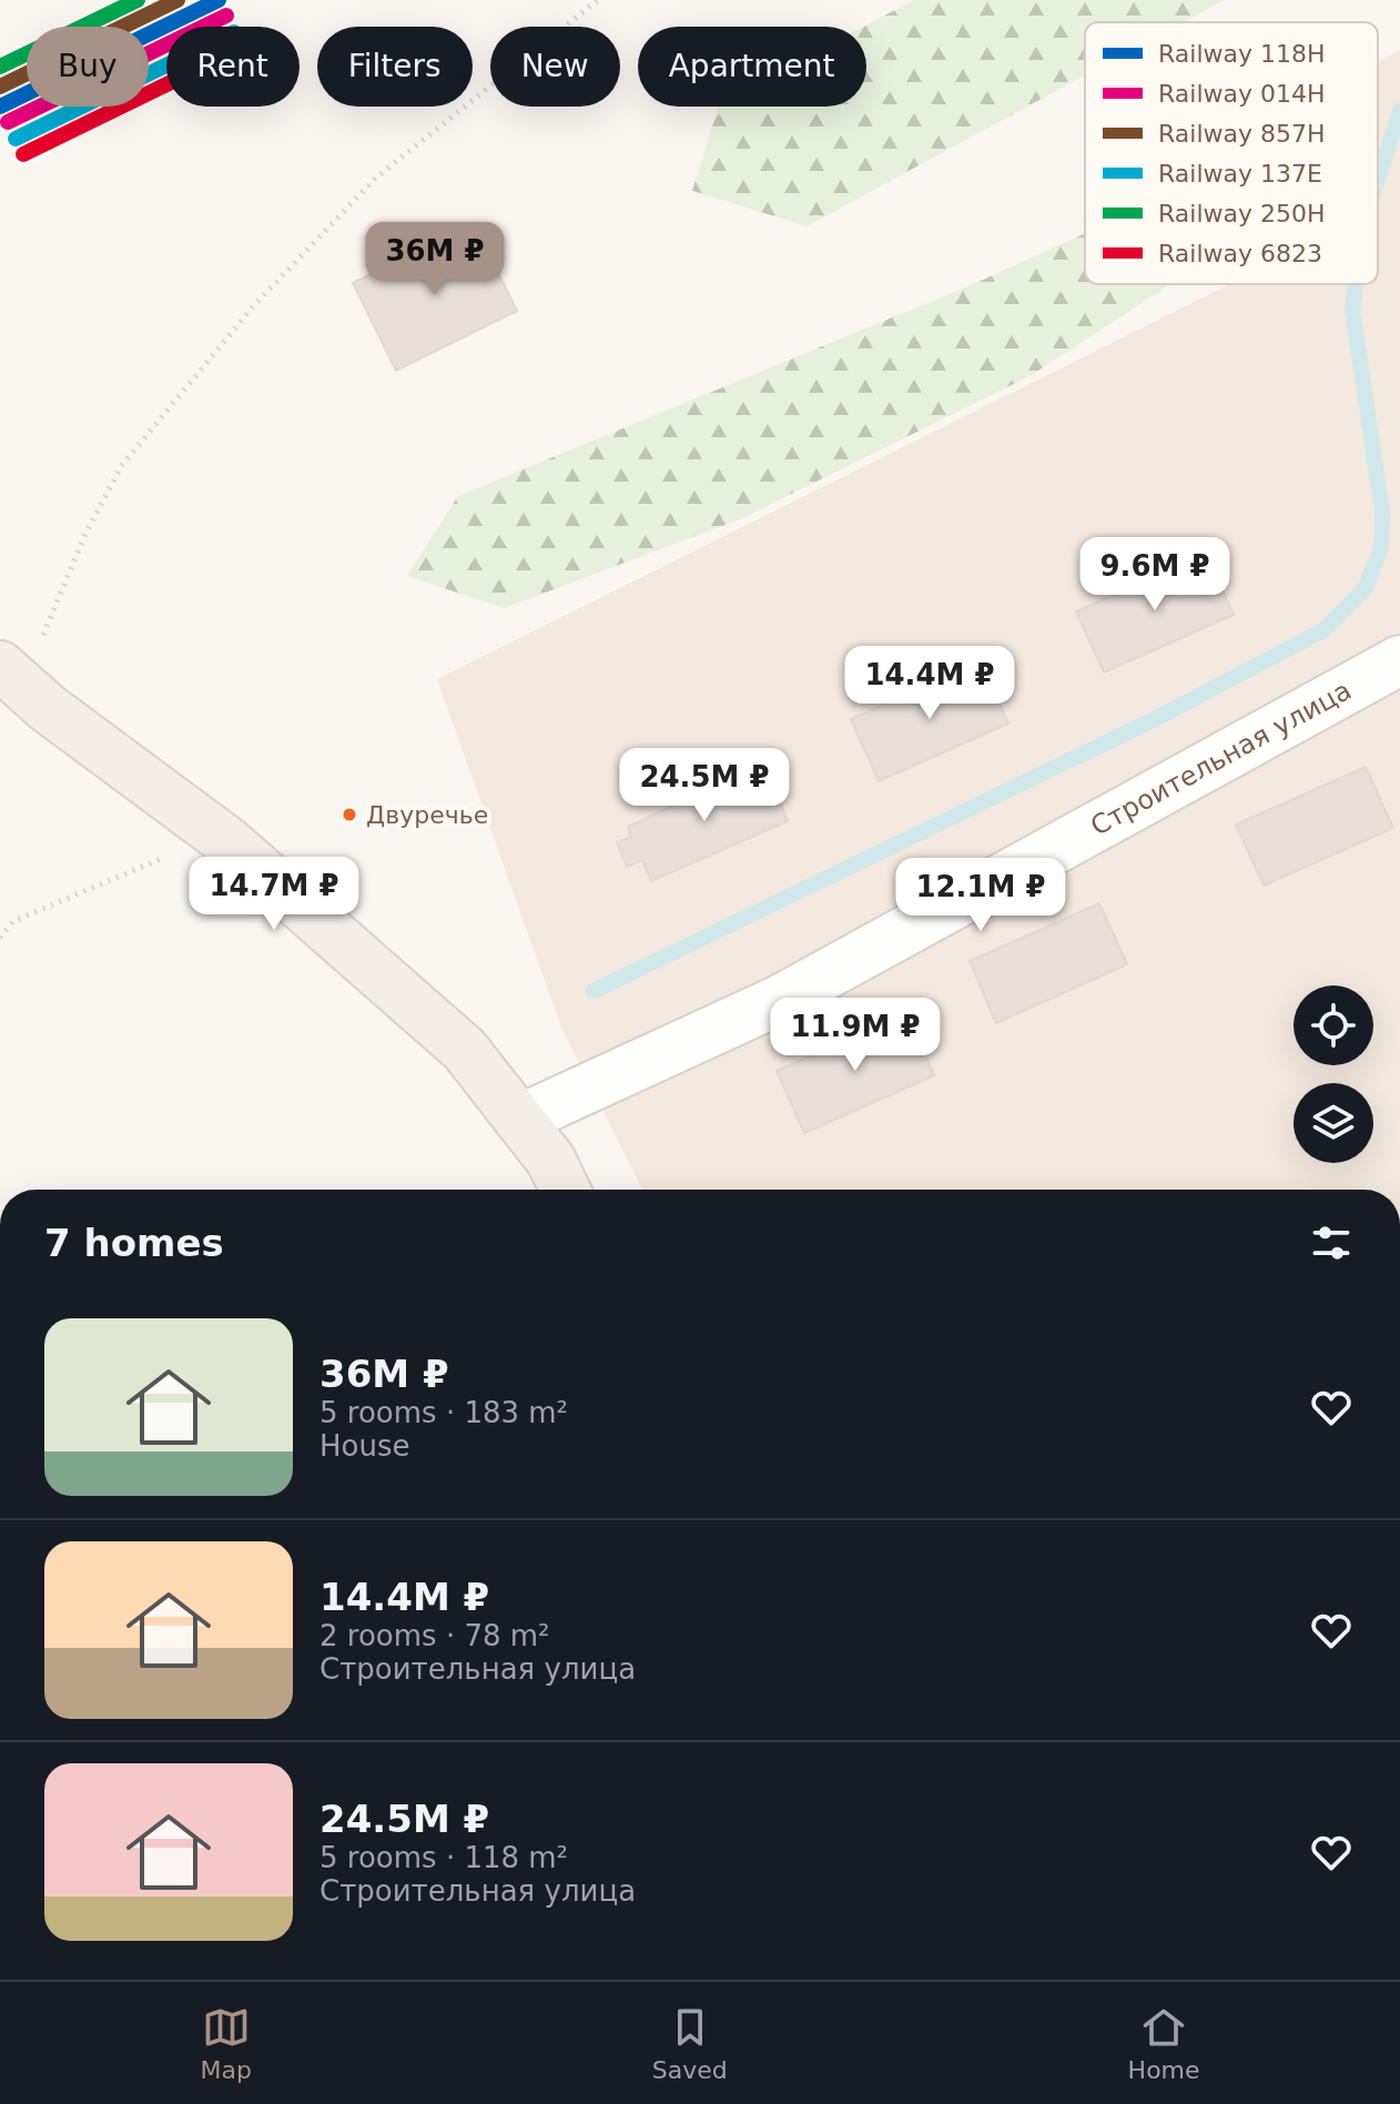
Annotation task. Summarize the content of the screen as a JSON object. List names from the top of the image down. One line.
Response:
{"streets":{"street":["Строительная улица"]},"places":["Двуречье"],"lines":["rail line 118Н","rail line 857Н","rail line 250Н","rail line 014Н","rail line 137Е","rail line 6823"],"legend":["Railway 118Н","Railway 014Н","Railway 857Н","Railway 137Е","Railway 250Н","Railway 6823"],"page":{"chip":["Buy","Rent","Filters","New","Apartment"],"price":["36M ₽","9.6M ₽","14.4M ₽","24.5M ₽","14.7M ₽","12.1M ₽","11.9M ₽"],"heading":"7 homes","list":[{"name":"36M ₽","note":"5 rooms · 183 m² · House"},{"name":"14.4M ₽","note":"2 rooms · 78 m² · Строительная улица"},{"name":"24.5M ₽","note":"5 rooms · 118 m² · Строительная улица"}],"tabs":["Map","Saved","Home"]}}
